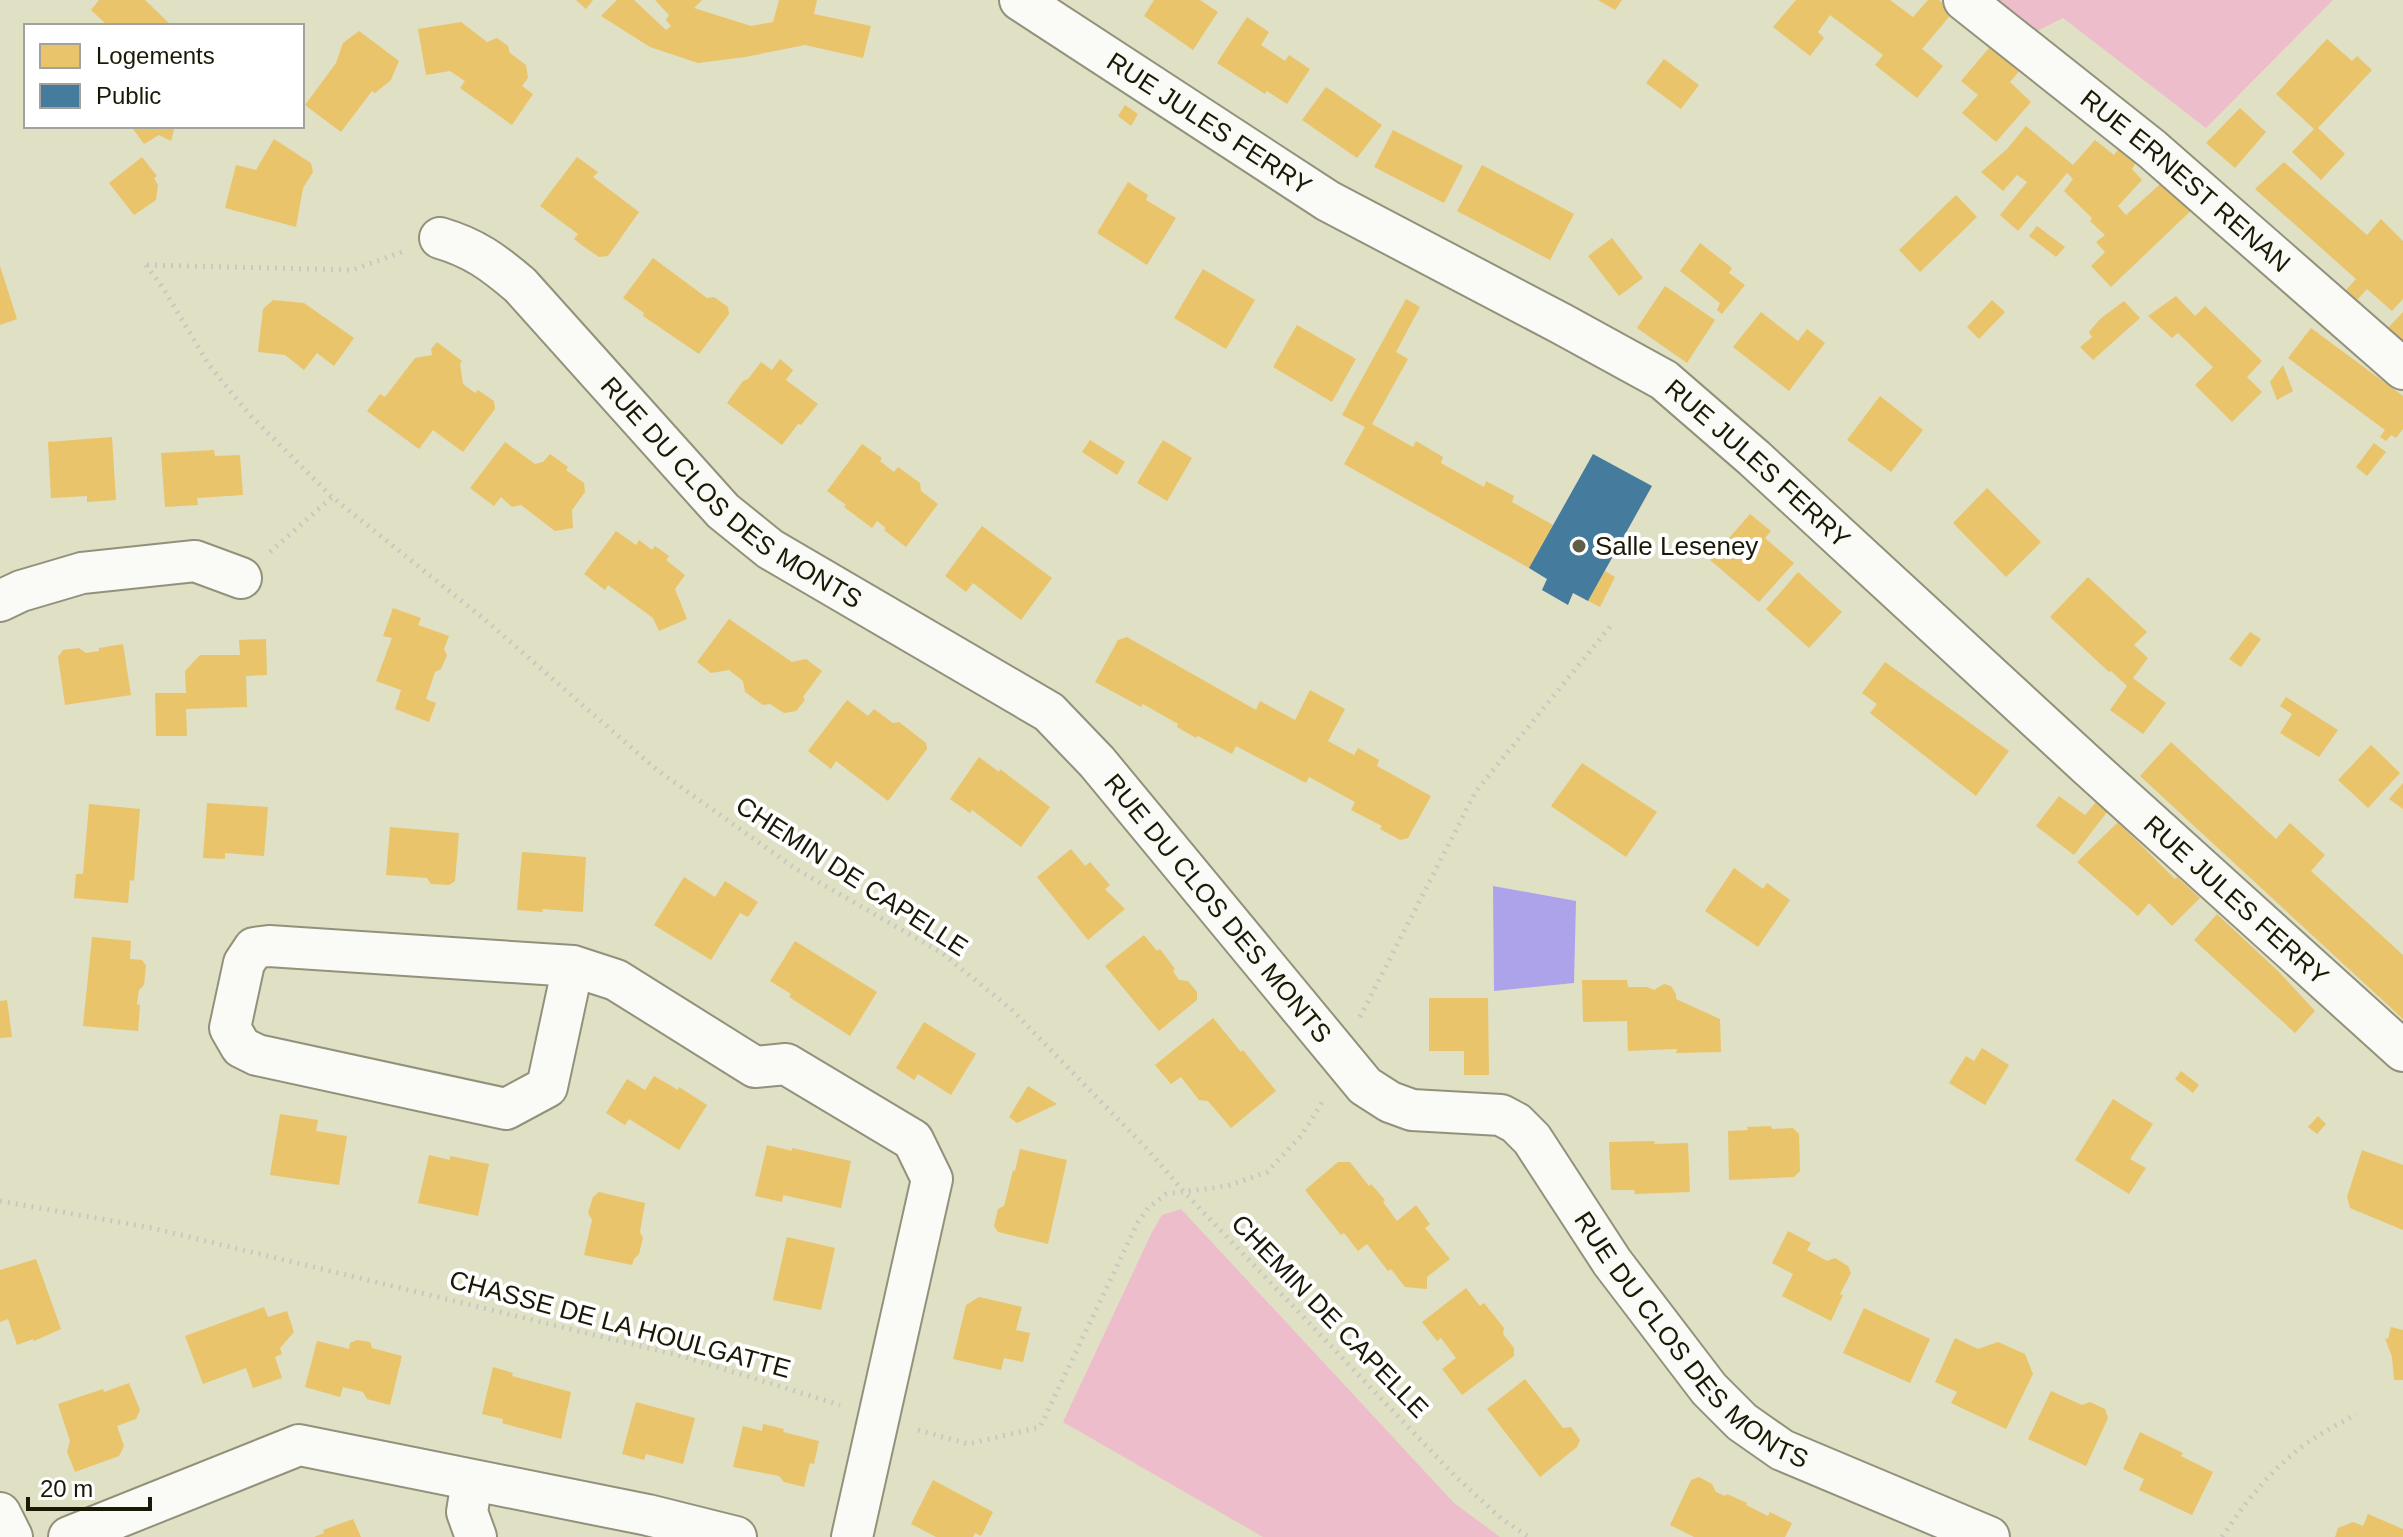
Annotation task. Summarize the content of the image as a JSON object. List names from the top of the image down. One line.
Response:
{"streets":{"street":["RUE JULES FERRY","RUE ERNEST RENAN","RUE DU CLOS DES MONTS"],"path":["CHEMIN DE CAPELLE","CHASSE DE LA HOULGATTE"]},"crossings":[["RUE DU CLOS DES MONTS","CHEMIN DE CAPELLE"],["CHEMIN DE CAPELLE","CHASSE DE LA HOULGATTE"]],"places":["Salle Leseney"],"legend":["Logements","Public"],"scale_bar":"20 m"}
